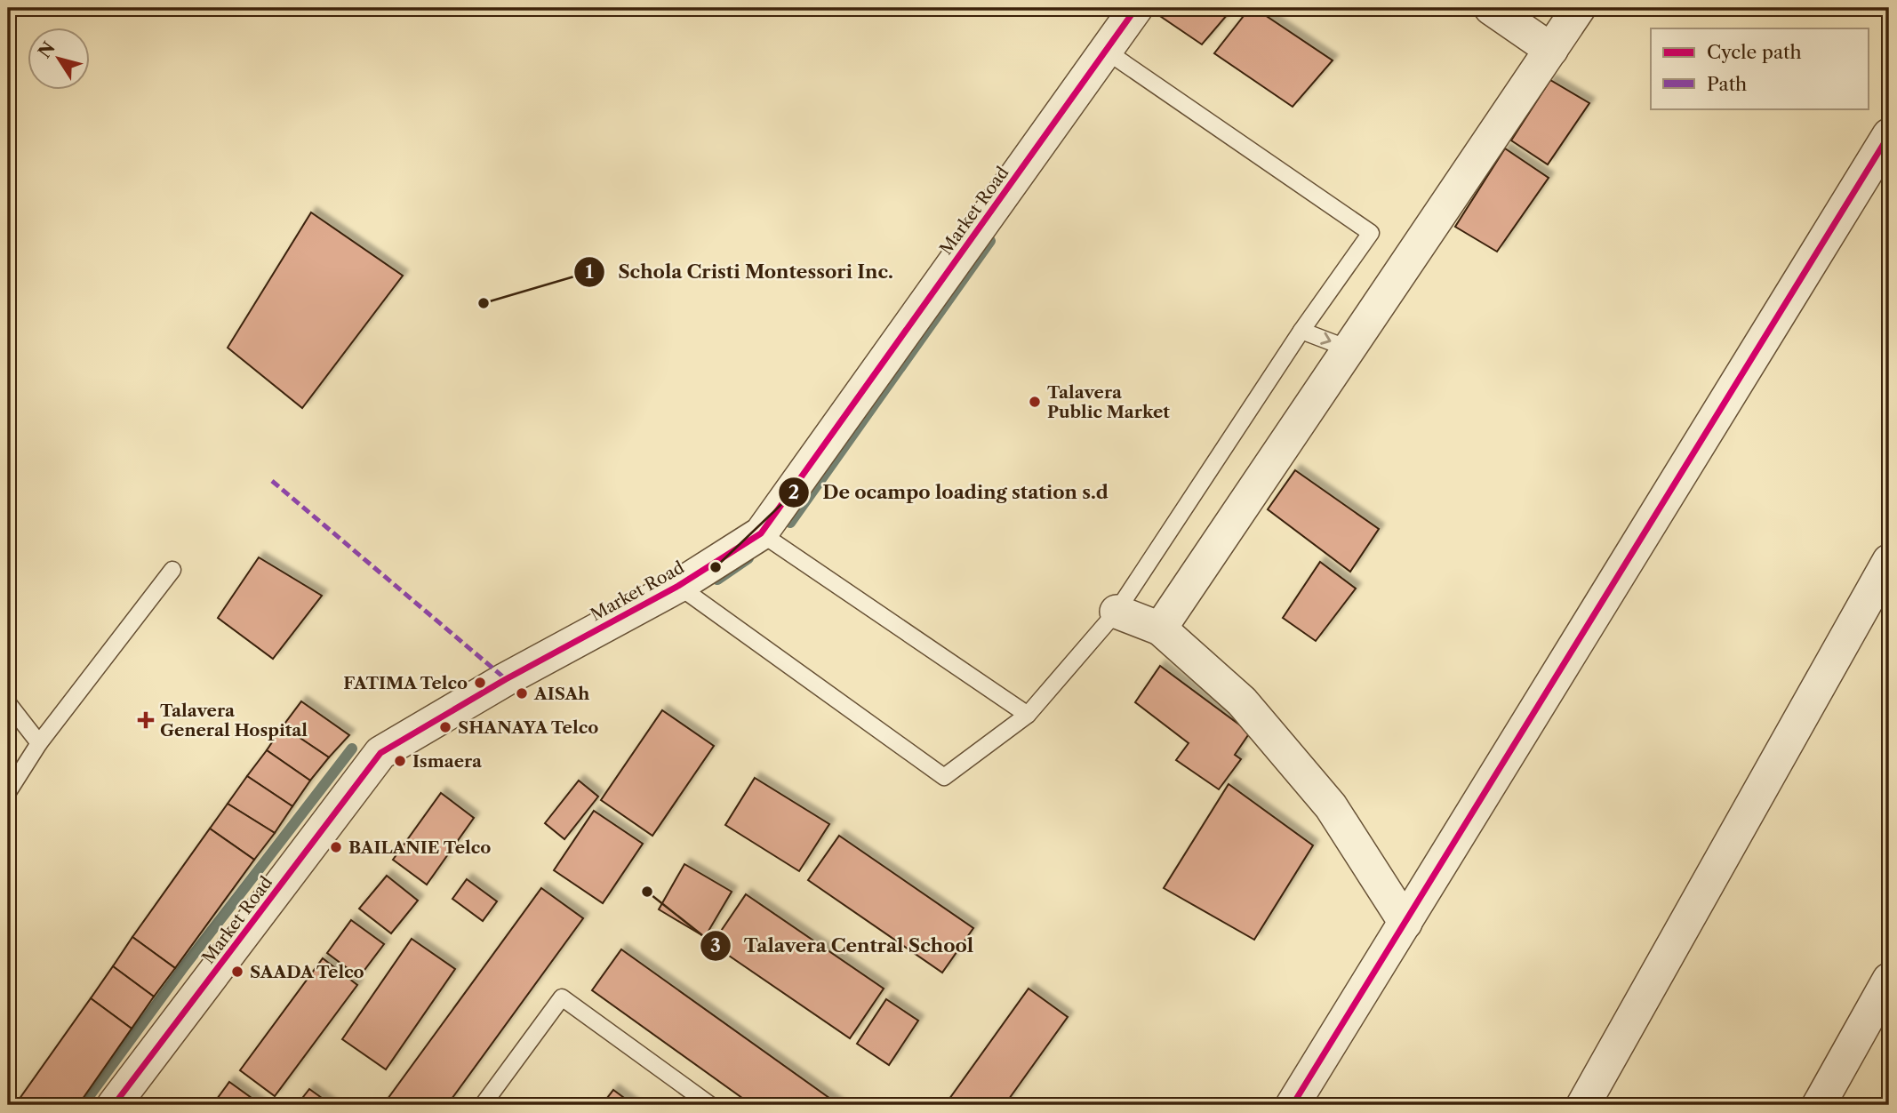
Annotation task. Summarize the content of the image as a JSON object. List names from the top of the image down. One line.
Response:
{"streets":{"street":["Market Road"]},"places":{"other":["Schola Cristi Montessori Inc.","Talavera Public Market","De ocampo loading station s.d","FATIMA Telco","AISAh","SHANAYA Telco","Ismaera","BAILANIE Telco","Talavera Central School","SAADA Telco"],"health":["Talavera General Hospital"]},"legend":["Cycle path","Path"],"north":"top left"}
